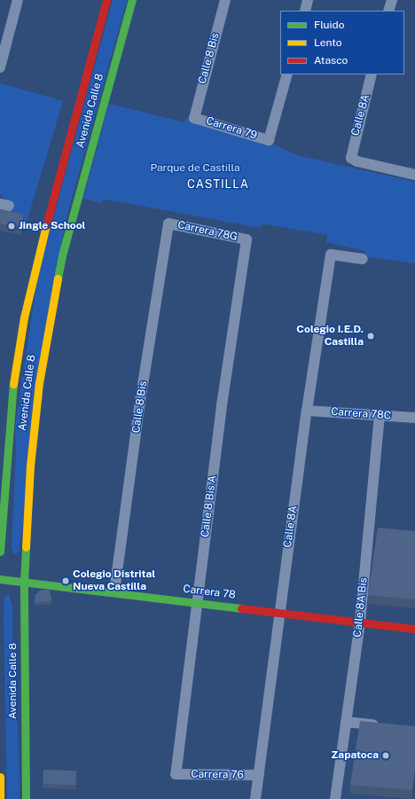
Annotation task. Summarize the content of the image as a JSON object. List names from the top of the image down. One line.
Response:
{"streets":{"street":["Calle 8 Bis","Avenida Calle 8","Calle 8A","Carrera 79","Carrera 78G","Carrera 78C","Calle 8 Bis A","Carrera 78","Calle 8A Bis","Carrera 76"]},"crossings":[["Calle 8 Bis","Carrera 79"],["Calle 8 Bis","Carrera 78G"],["Calle 8 Bis","Carrera 78"],["Avenida Calle 8","Carrera 78"],["Calle 8A","Carrera 78C"],["Calle 8A","Carrera 78"],["Calle 8A","Carrera 76"],["Carrera 78G","Calle 8 Bis A"],["Carrera 78C","Calle 8A Bis"],["Calle 8 Bis A","Carrera 78"],["Calle 8 Bis A","Carrera 76"],["Carrera 78","Calle 8A Bis"]],"districts":["CASTILLA"],"parks":["Parque de Castilla"],"places":["Jingle School","Colegio I.E.D. Castilla","Colegio Distrital Nueva Castilla","Zapatoca"],"legend":["Fluido","Lento","Atasco"]}
